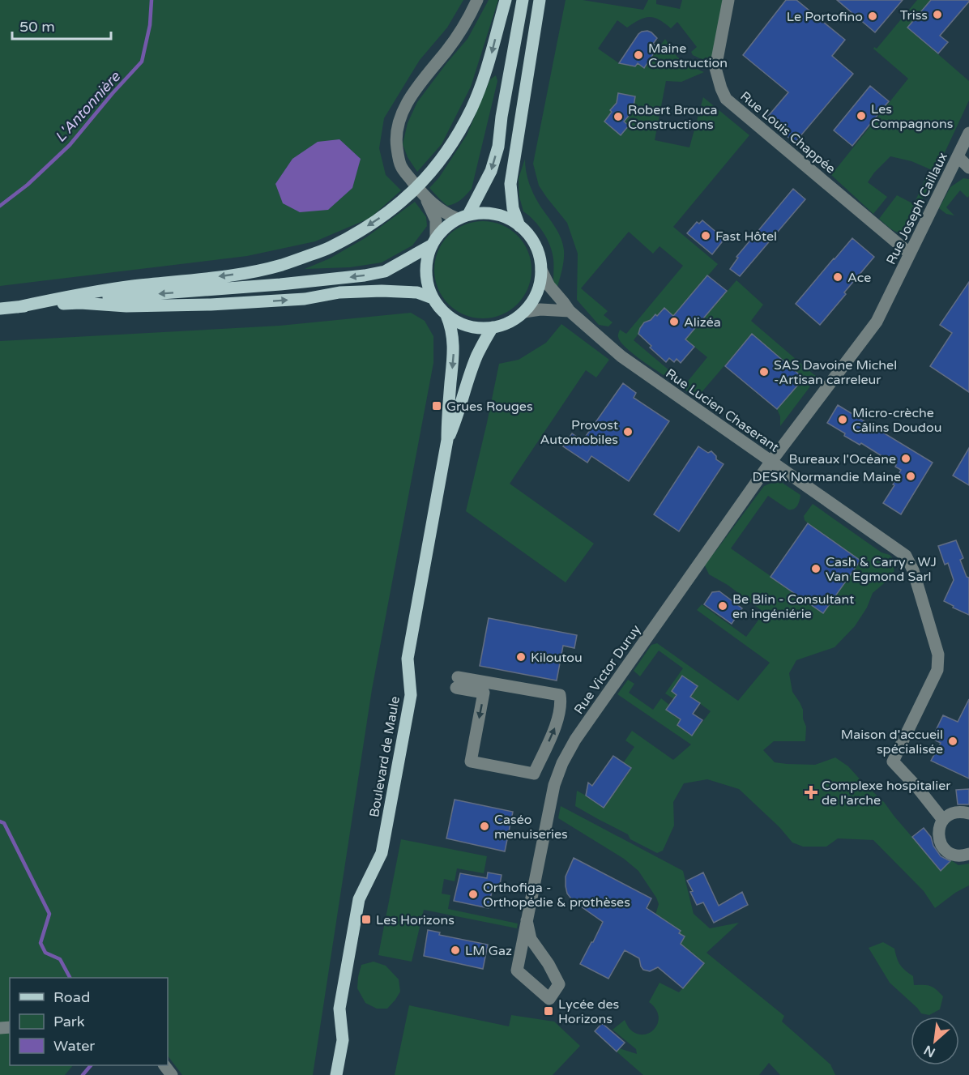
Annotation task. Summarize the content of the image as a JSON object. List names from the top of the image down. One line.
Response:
{"streets":{"main road":["Boulevard de Maule"],"street":["Rue Louis Chappée","Rue Joseph Caillaux","Rue Lucien Chaserant","Rue Victor Duruy"]},"crossings":[["Rue Louis Chappée","Rue Joseph Caillaux"],["Rue Joseph Caillaux","Rue Lucien Chaserant"],["Rue Joseph Caillaux","Rue Victor Duruy"],["Rue Lucien Chaserant","Rue Victor Duruy"],["Rue Lucien Chaserant","Boulevard de Maule"]],"water":["L'Antonnière"],"places":{"other":["Triss","Le Portofino","Maine Construction","Les Compagnons","Robert Brouca Constructions","Fast Hôtel","Ace","Alizéa","SAS Davoine Michel -Artisan carreleur","Micro-crèche Câlins Doudou","Provost Automobiles","Bureaux l'Océane","DESK Normandie Maine","Cash & Carry - WJ Van Egmond Sarl","Be Blin - Consultant en ingéniérie","Kiloutou","Maison d'accueil spécialisée","Caséo menuiseries","Orthofiga - Orthopédie & prothèses","LM Gaz"],"transit":["Grues Rouges","Les Horizons","Lycée des Horizons"],"health":["Complexe hospitalier de l'arche"]},"legend":["Road","Park","Water"],"scale_bar":"50 m","north":"bottom left"}
